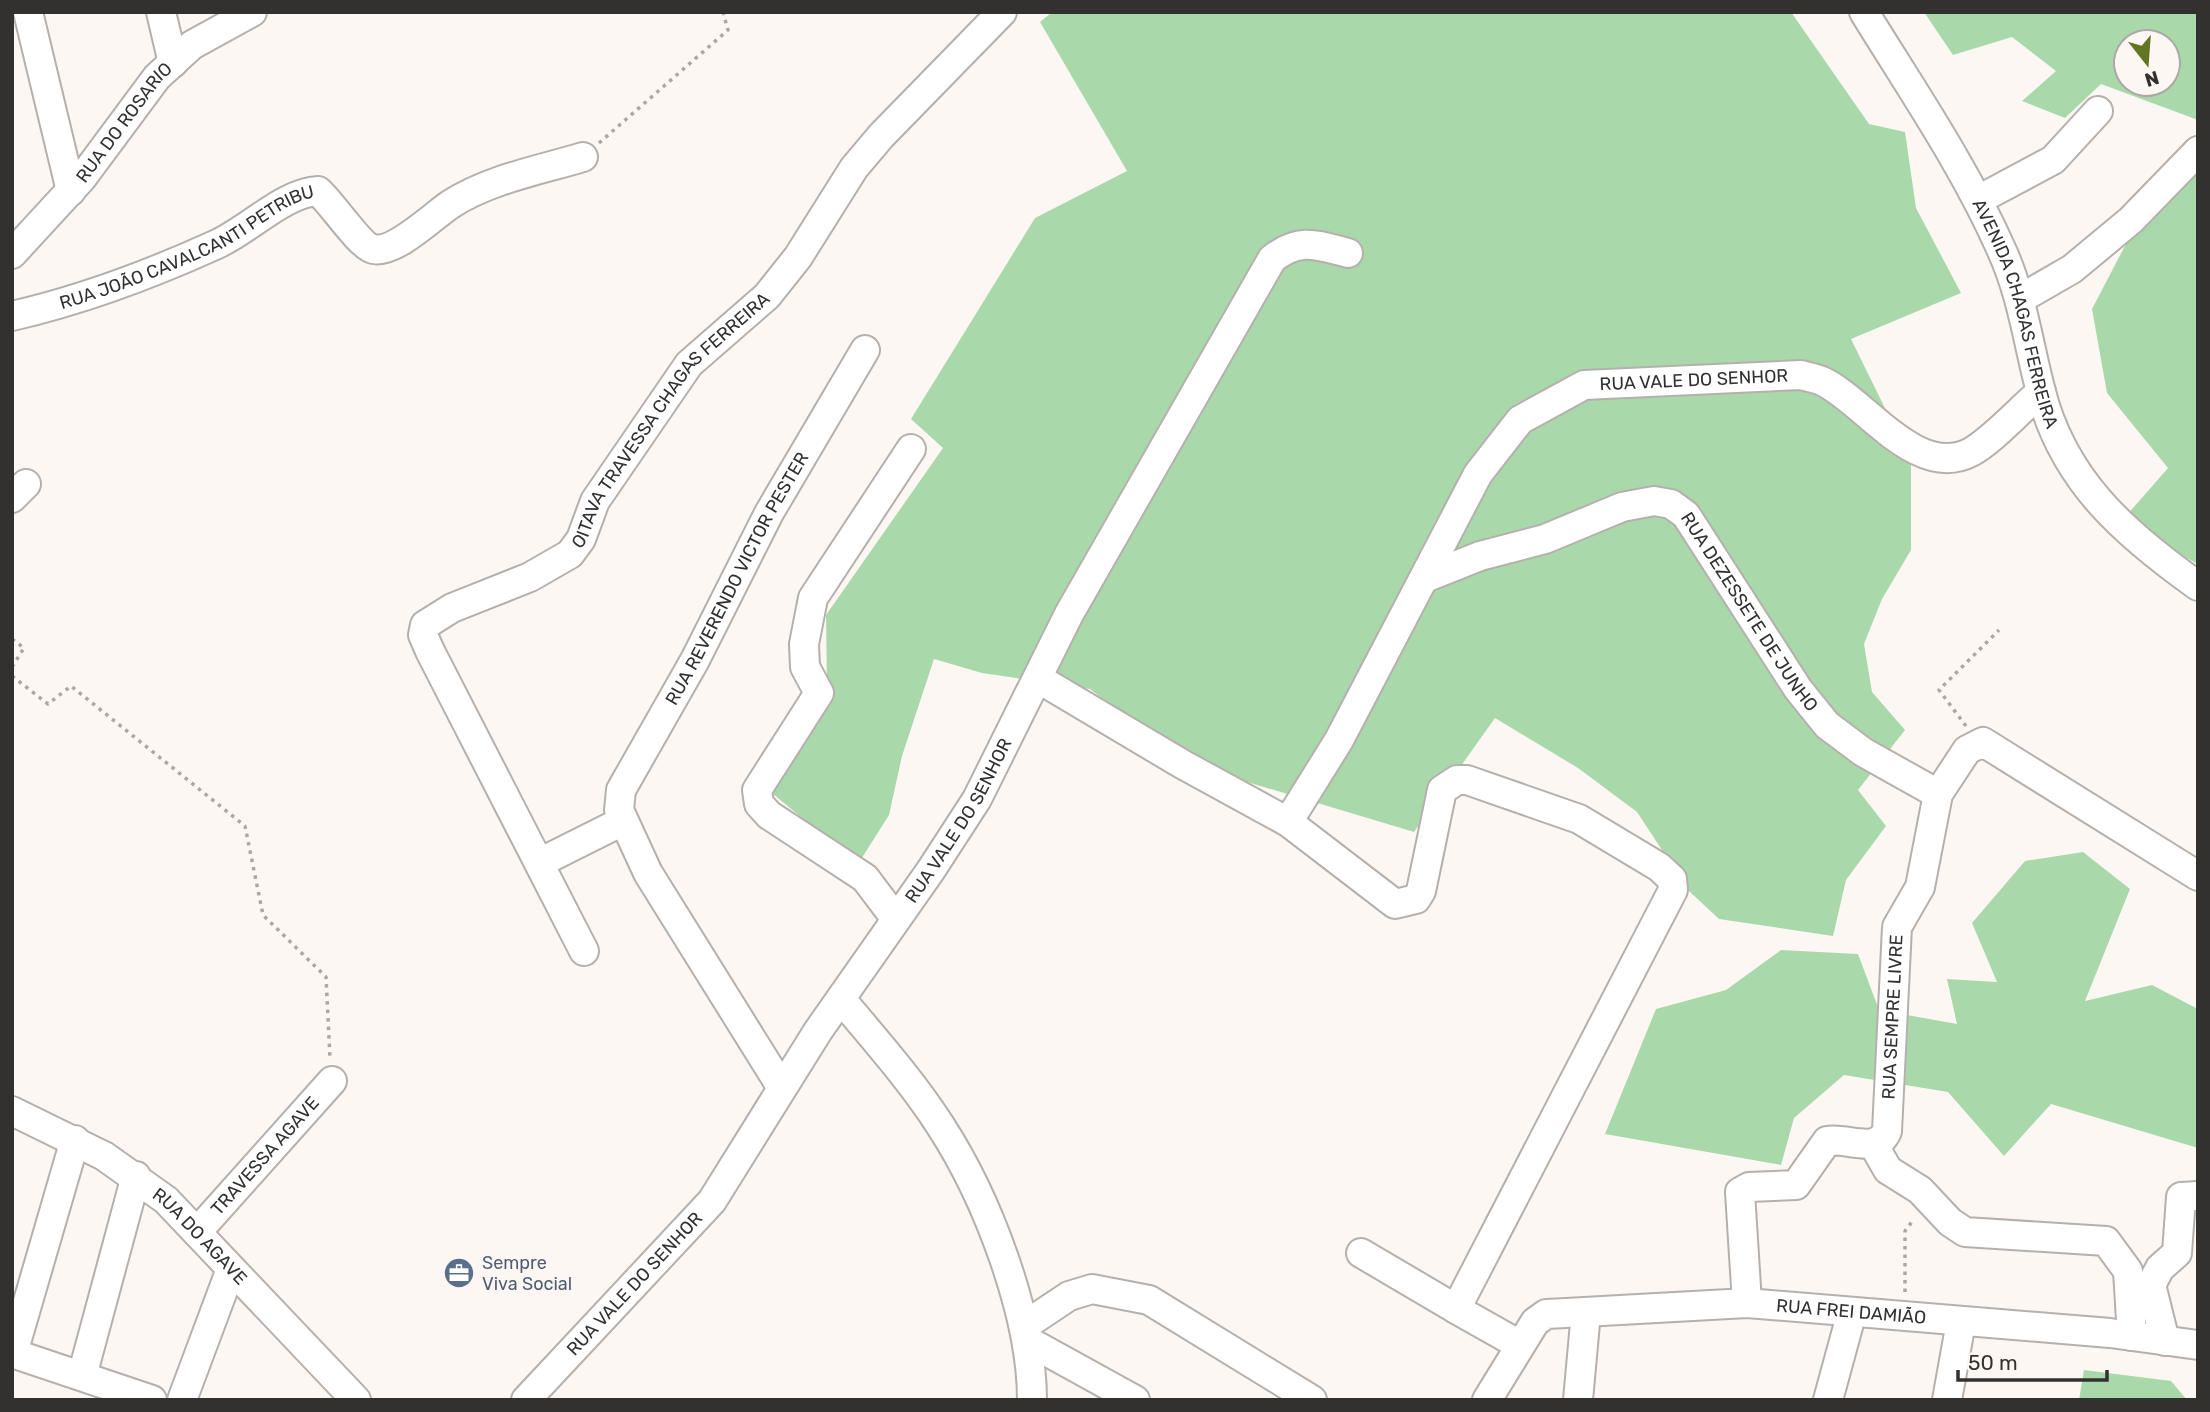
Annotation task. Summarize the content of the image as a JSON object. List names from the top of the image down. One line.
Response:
{"streets":{"street":["RUA DO ROSARIO","RUA JOÃO CAVALCANTI PETRIBU","AVENIDA CHAGAS FERREIRA","RUA VALE DO SENHOR","OITAVA TRAVESSA CHAGAS FERREIRA","RUA REVERENDO VICTOR PESTER","RUA DEZESSETE DE JUNHO","RUA SEMPRE LIVRE","TRAVESSA AGAVE","RUA DO AGAVE","RUA FREI DAMIÃO"]},"crossings":[["AVENIDA CHAGAS FERREIRA","RUA VALE DO SENHOR"],["RUA VALE DO SENHOR","RUA DEZESSETE DE JUNHO"],["RUA DEZESSETE DE JUNHO","RUA SEMPRE LIVRE"],["TRAVESSA AGAVE","RUA DO AGAVE"]],"places":{"office":["Sempre Viva Social"]},"scale_bar":"50 m","north":"bottom"}
